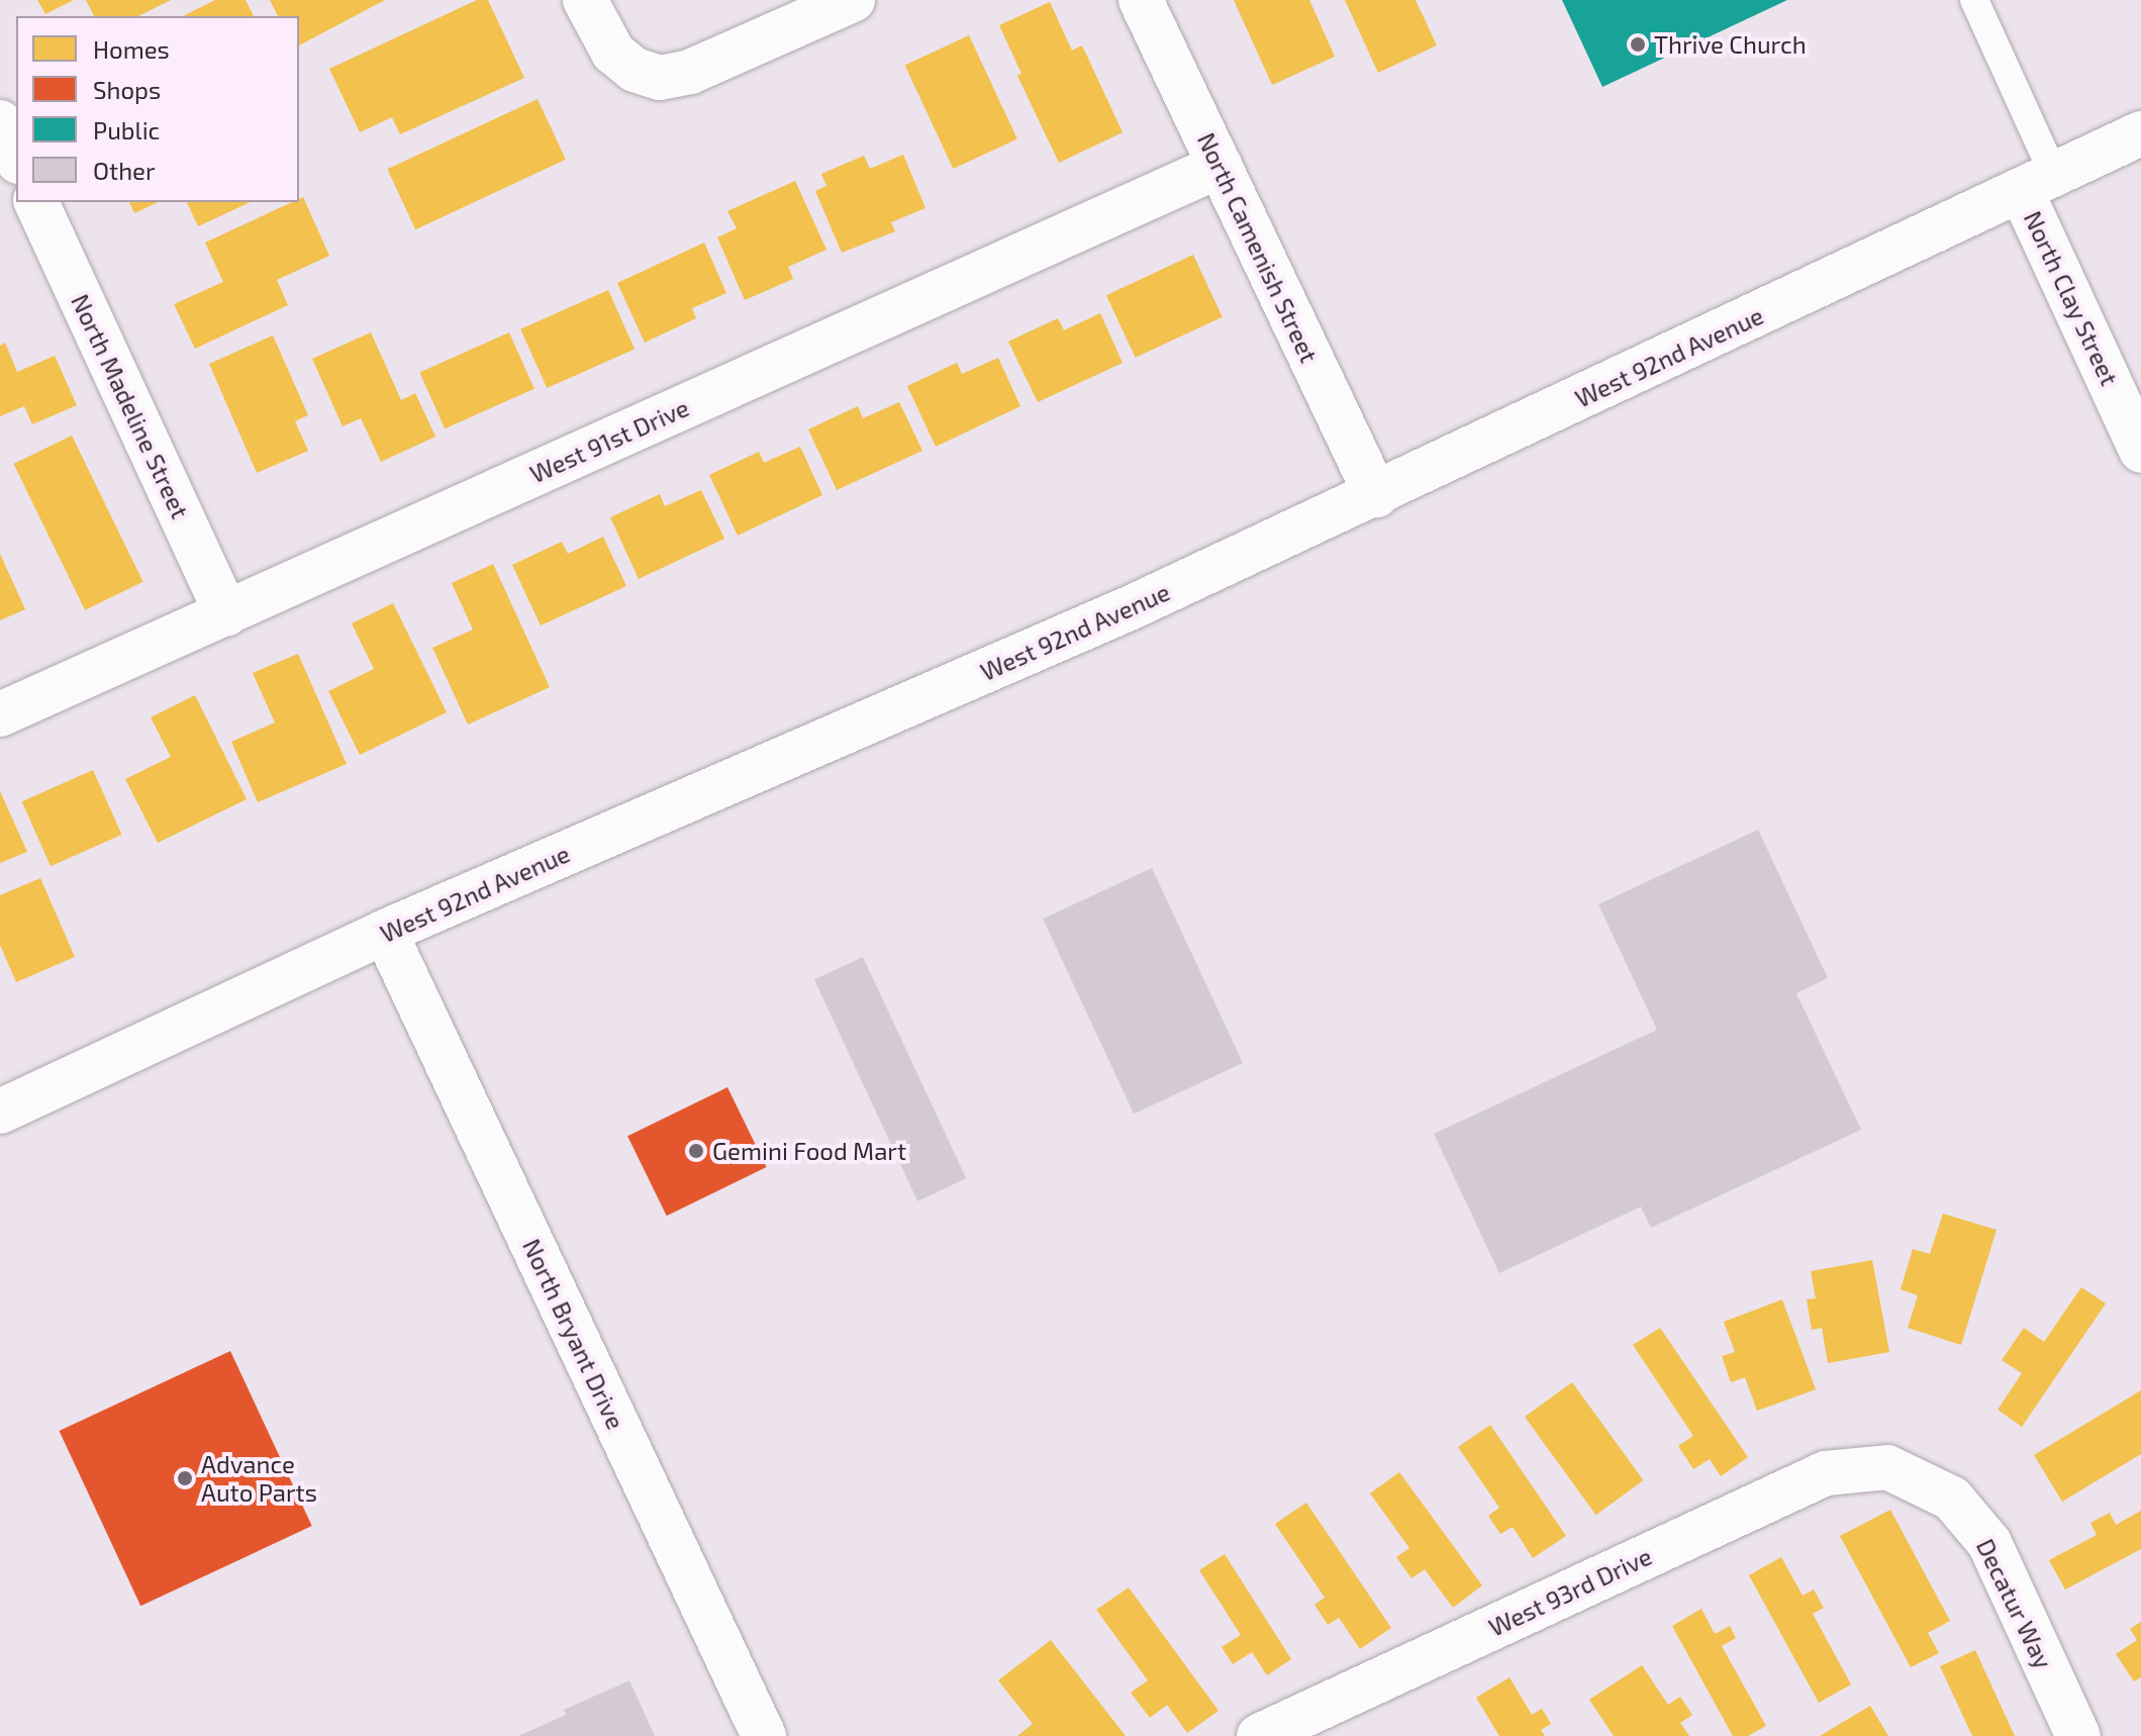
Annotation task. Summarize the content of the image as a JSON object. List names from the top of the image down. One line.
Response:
{"streets":{"street":["North Camenish Street","North Clay Street","West 92nd Avenue","North Madeline Street","West 91st Drive","North Bryant Drive","West 93rd Drive","Decatur Way"]},"crossings":[["North Camenish Street","West 92nd Avenue"],["North Camenish Street","West 91st Drive"],["North Clay Street","West 92nd Avenue"],["West 92nd Avenue","North Bryant Drive"],["North Madeline Street","West 91st Drive"],["West 93rd Drive","Decatur Way"]],"places":["Thrive Church","Gemini Food Mart","Advance Auto Parts"],"legend":["Homes","Shops","Public","Other"]}
